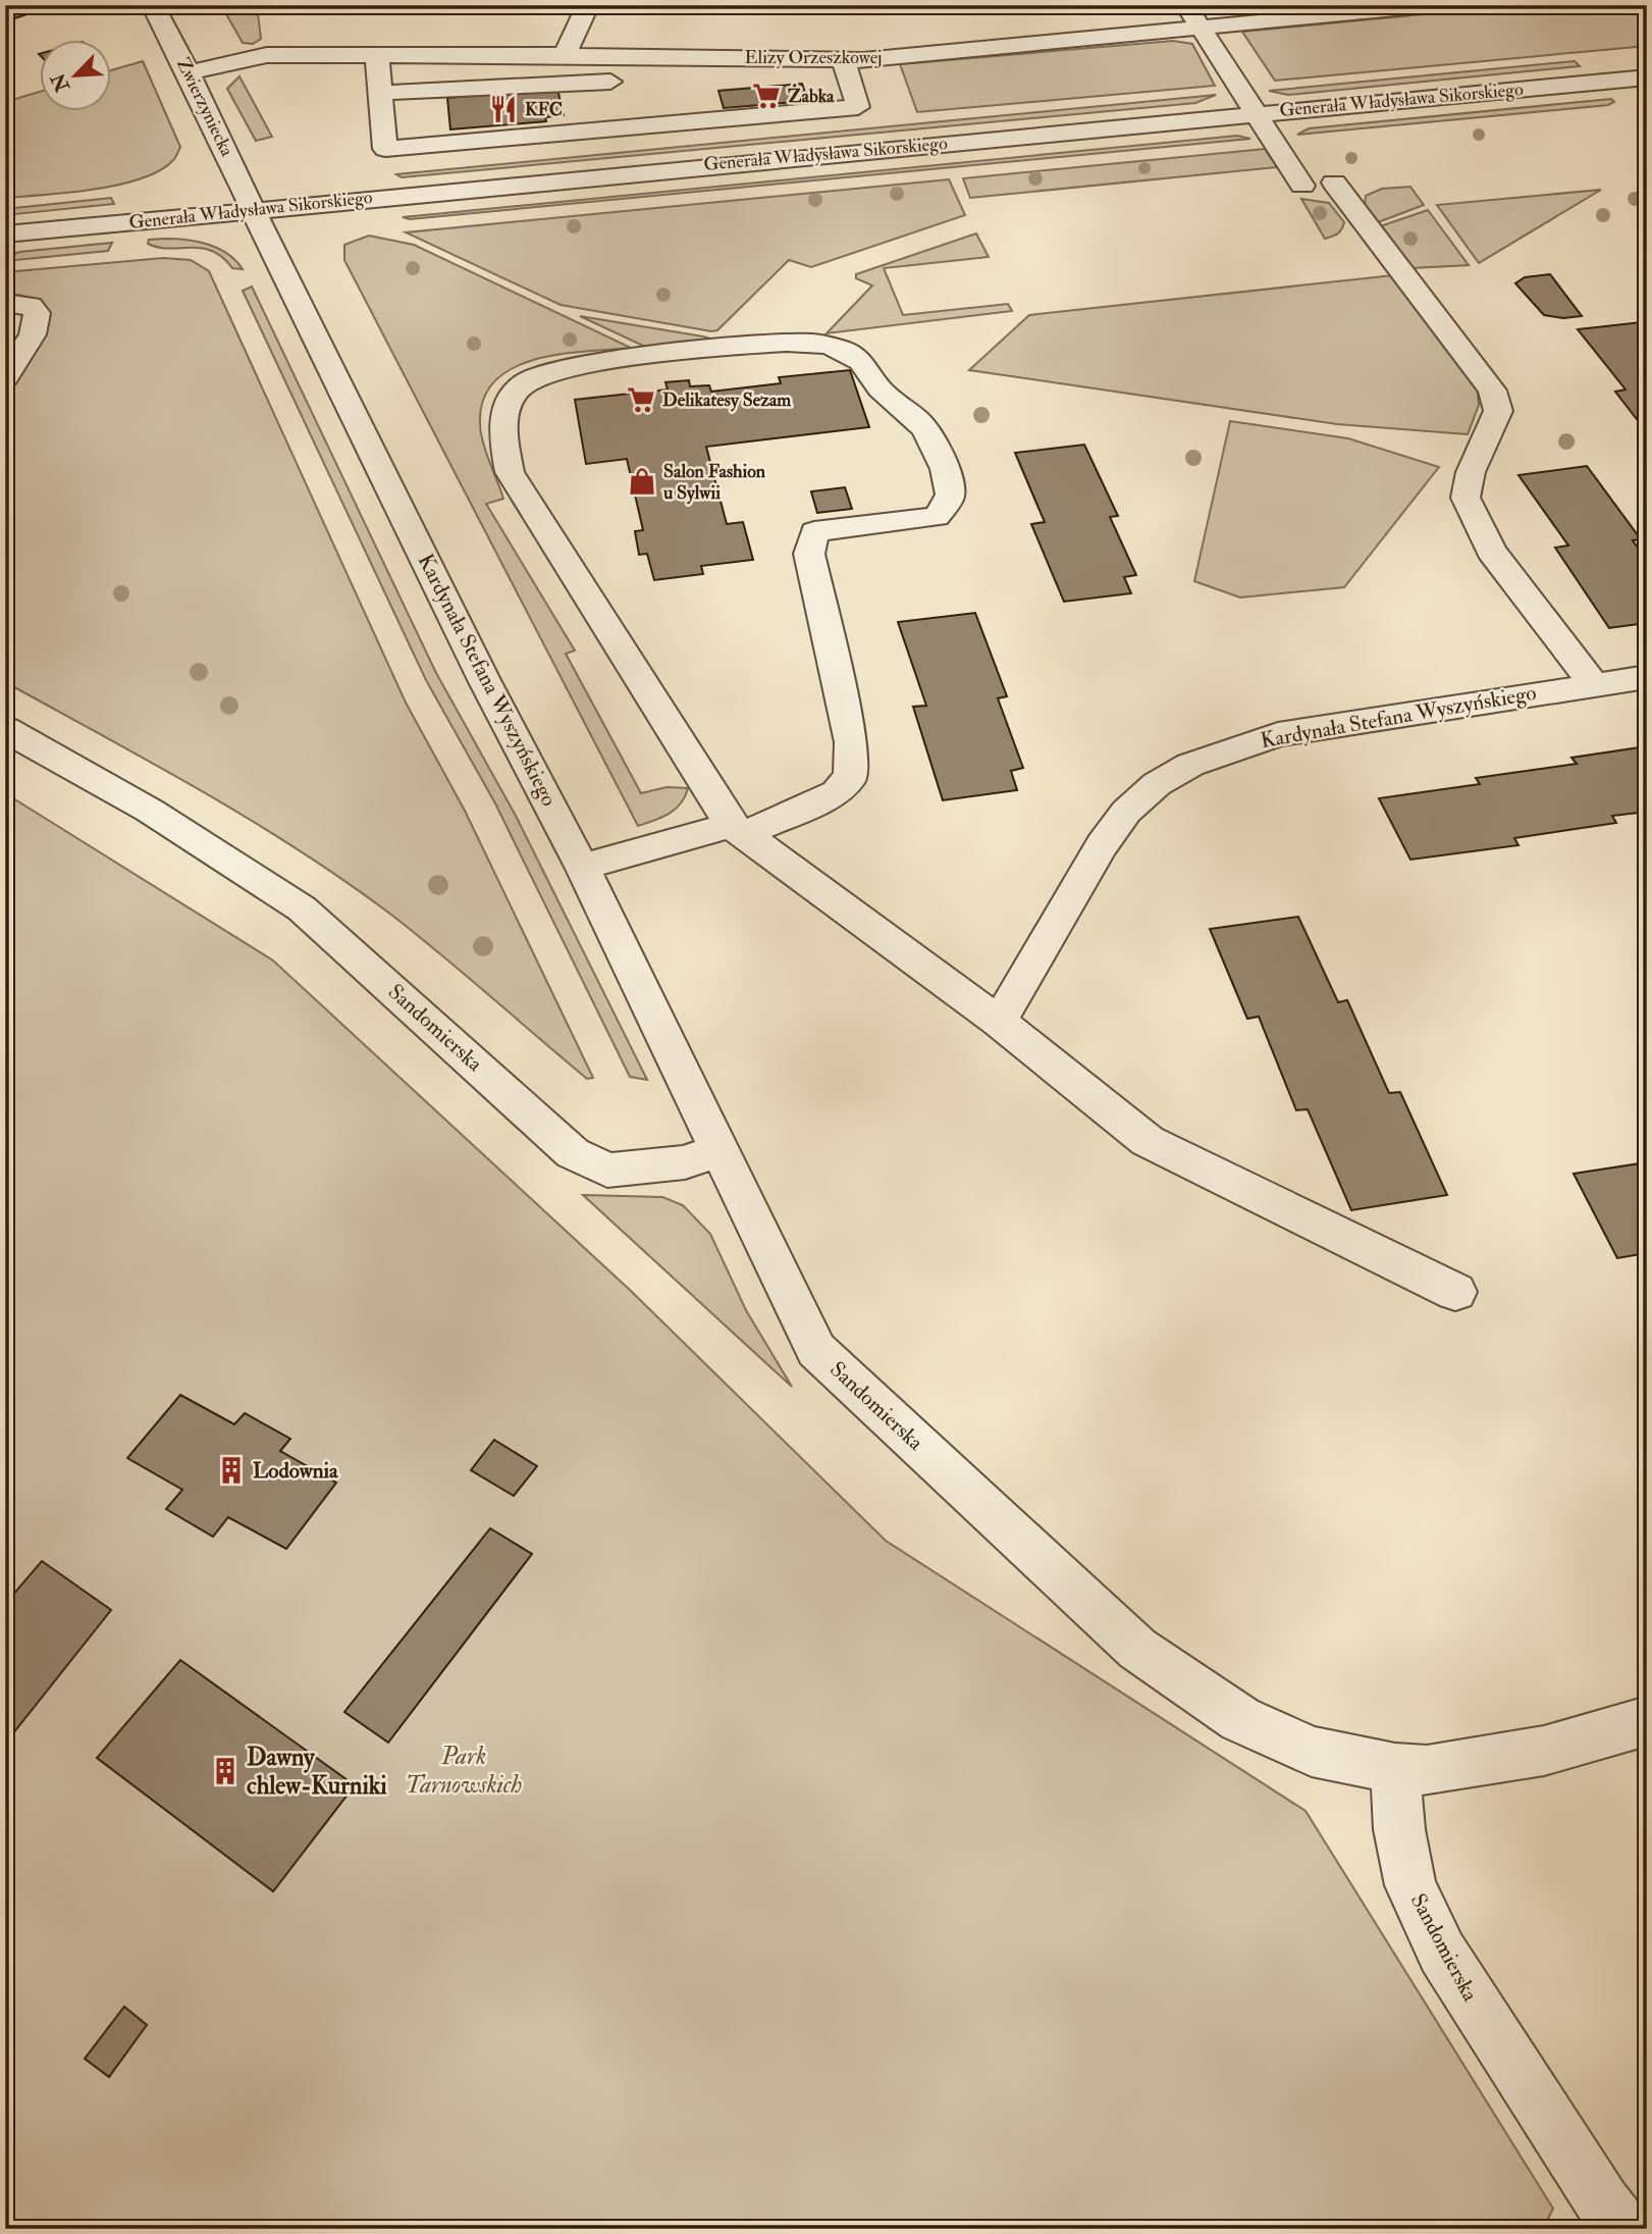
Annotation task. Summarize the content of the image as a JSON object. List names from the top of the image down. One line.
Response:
{"streets":{"street":["Elizy Orzeszkowej","Generała Władysława Sikorskiego","Zwierzyniecka","Kardynała Stefana Wyszyńskiego","Sandomierska"]},"crossings":[["Elizy Orzeszkowej","Zwierzyniecka"],["Generała Władysława Sikorskiego","Zwierzyniecka"],["Generała Władysława Sikorskiego","Kardynała Stefana Wyszyńskiego"],["Zwierzyniecka","Kardynała Stefana Wyszyńskiego"],["Kardynała Stefana Wyszyńskiego","Sandomierska"]],"parks":["Park Tarnowskich"],"places":{"supermarket":["Żabka","Delikatesy Sezam"],"restaurant":["KFC"],"shop":["Salon Fashion u Sylwii"],"building":["Lodownia","Dawny chlew-Kurniki"]},"north":"bottom left"}
